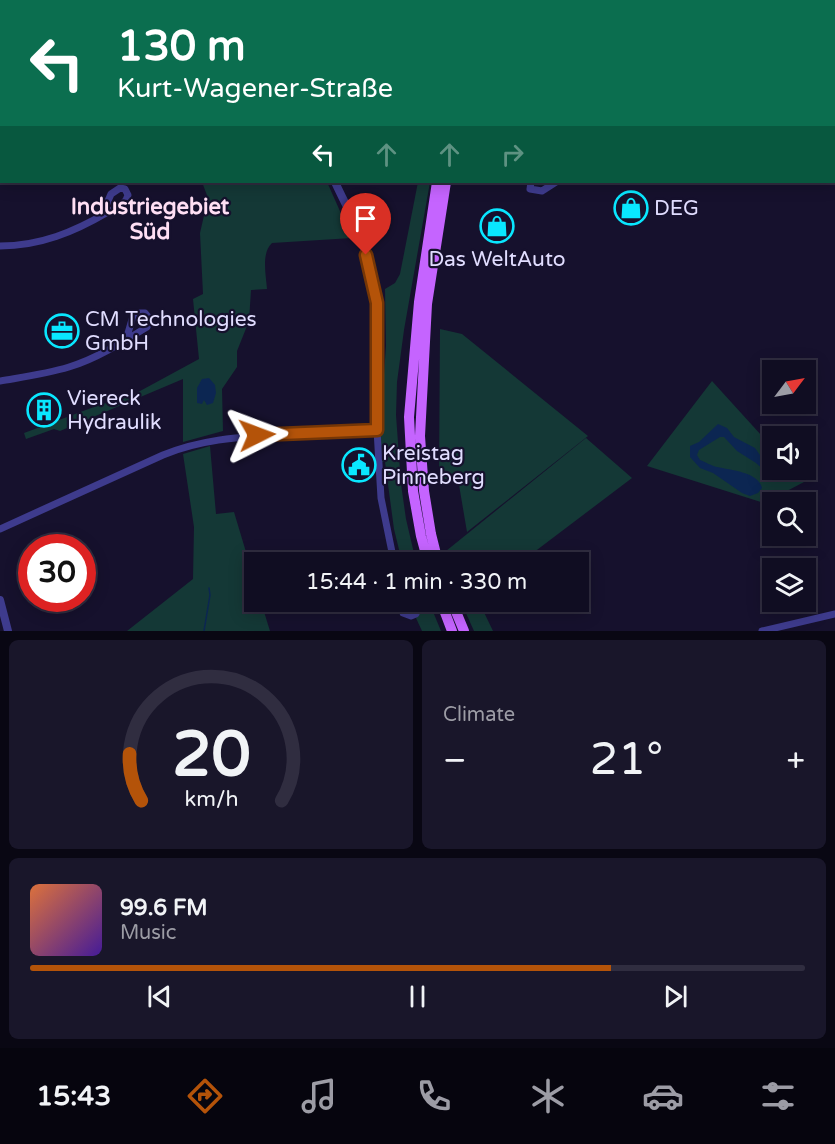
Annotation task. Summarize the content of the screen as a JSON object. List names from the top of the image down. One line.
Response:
{"districts":["Industriegebiet Süd"],"places":{"shop":["DEG","Das WeltAuto"],"office":["CM Technologies GmbH"],"building":["Viereck Hydraulik"],"public building":["Kreistag Pinneberg"]},"north":"top right","page":{"turn":["130 m","Kurt-Wagener-Straße"],"limit":"30","trip":"15:44 · 1 min · 330 m","tile":"Climate","heat":["−","21°","+"],"song":["99.6 FM","Music"],"tabs":"15:43","gauge":["20","km/h"]}}
